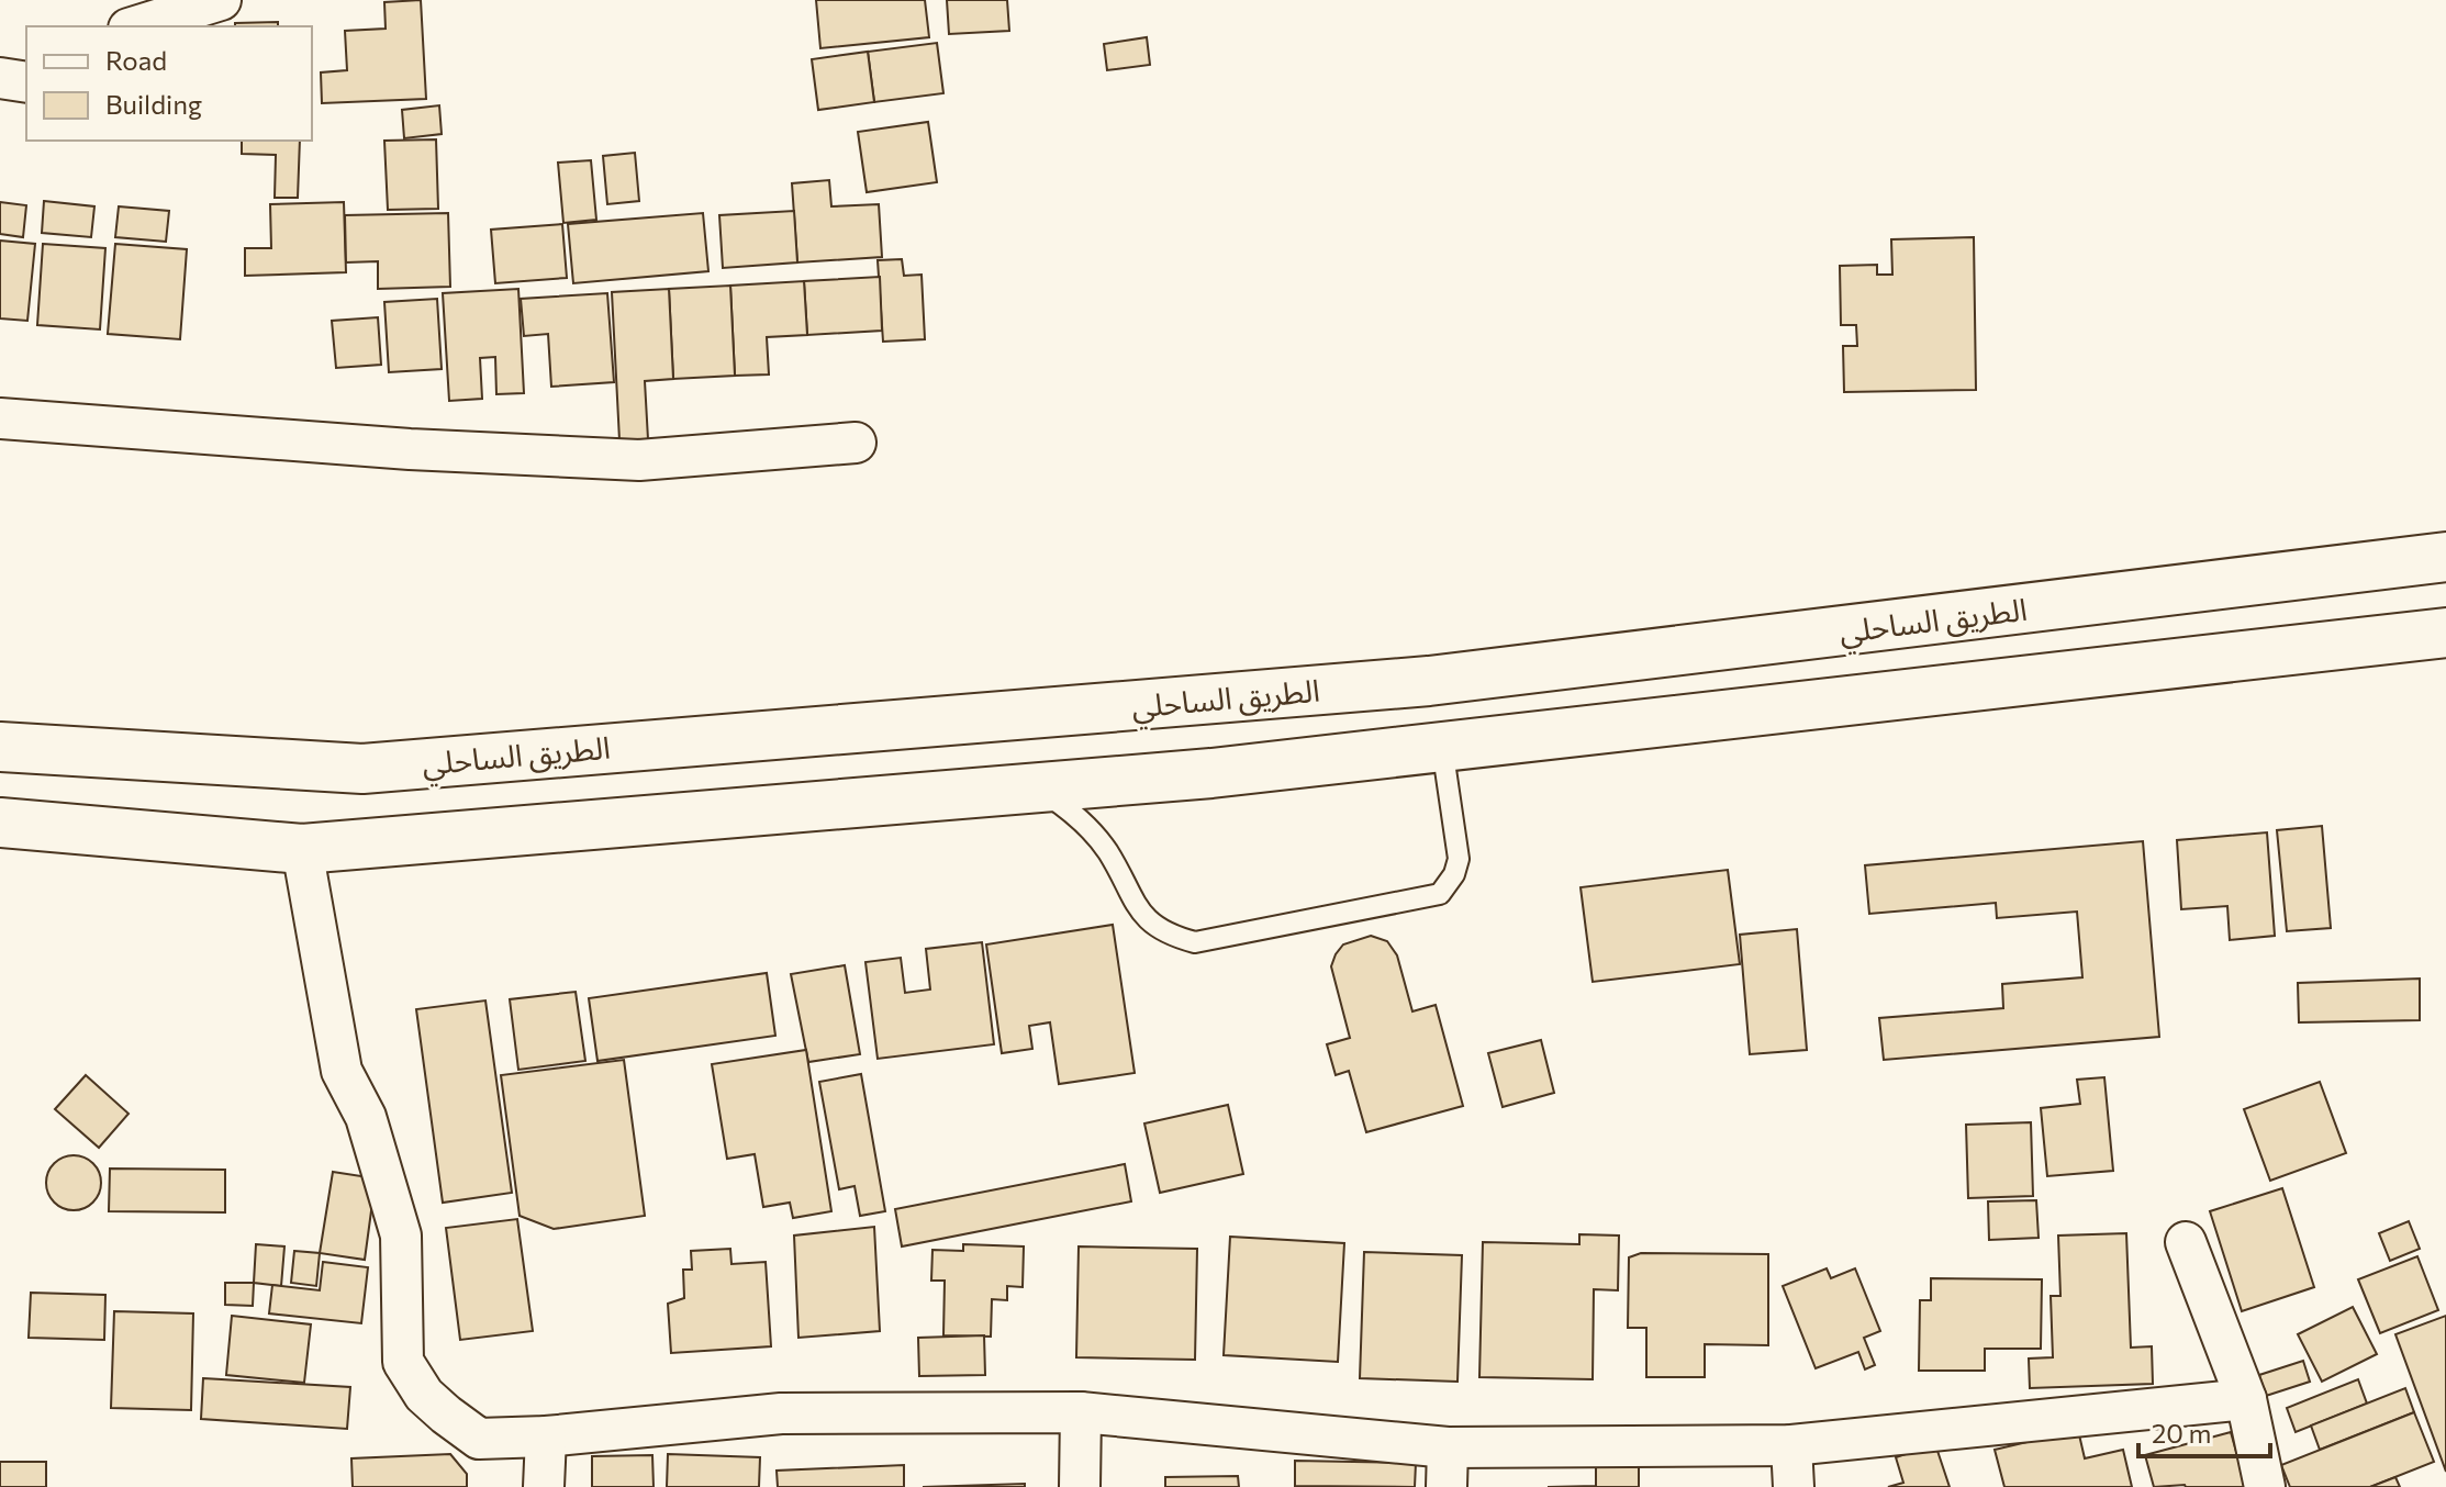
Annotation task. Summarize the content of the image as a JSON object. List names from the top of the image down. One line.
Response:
{"streets":{"highway":["الطريق الساحلي"]},"legend":["Road","Building"],"scale_bar":"20 m"}
